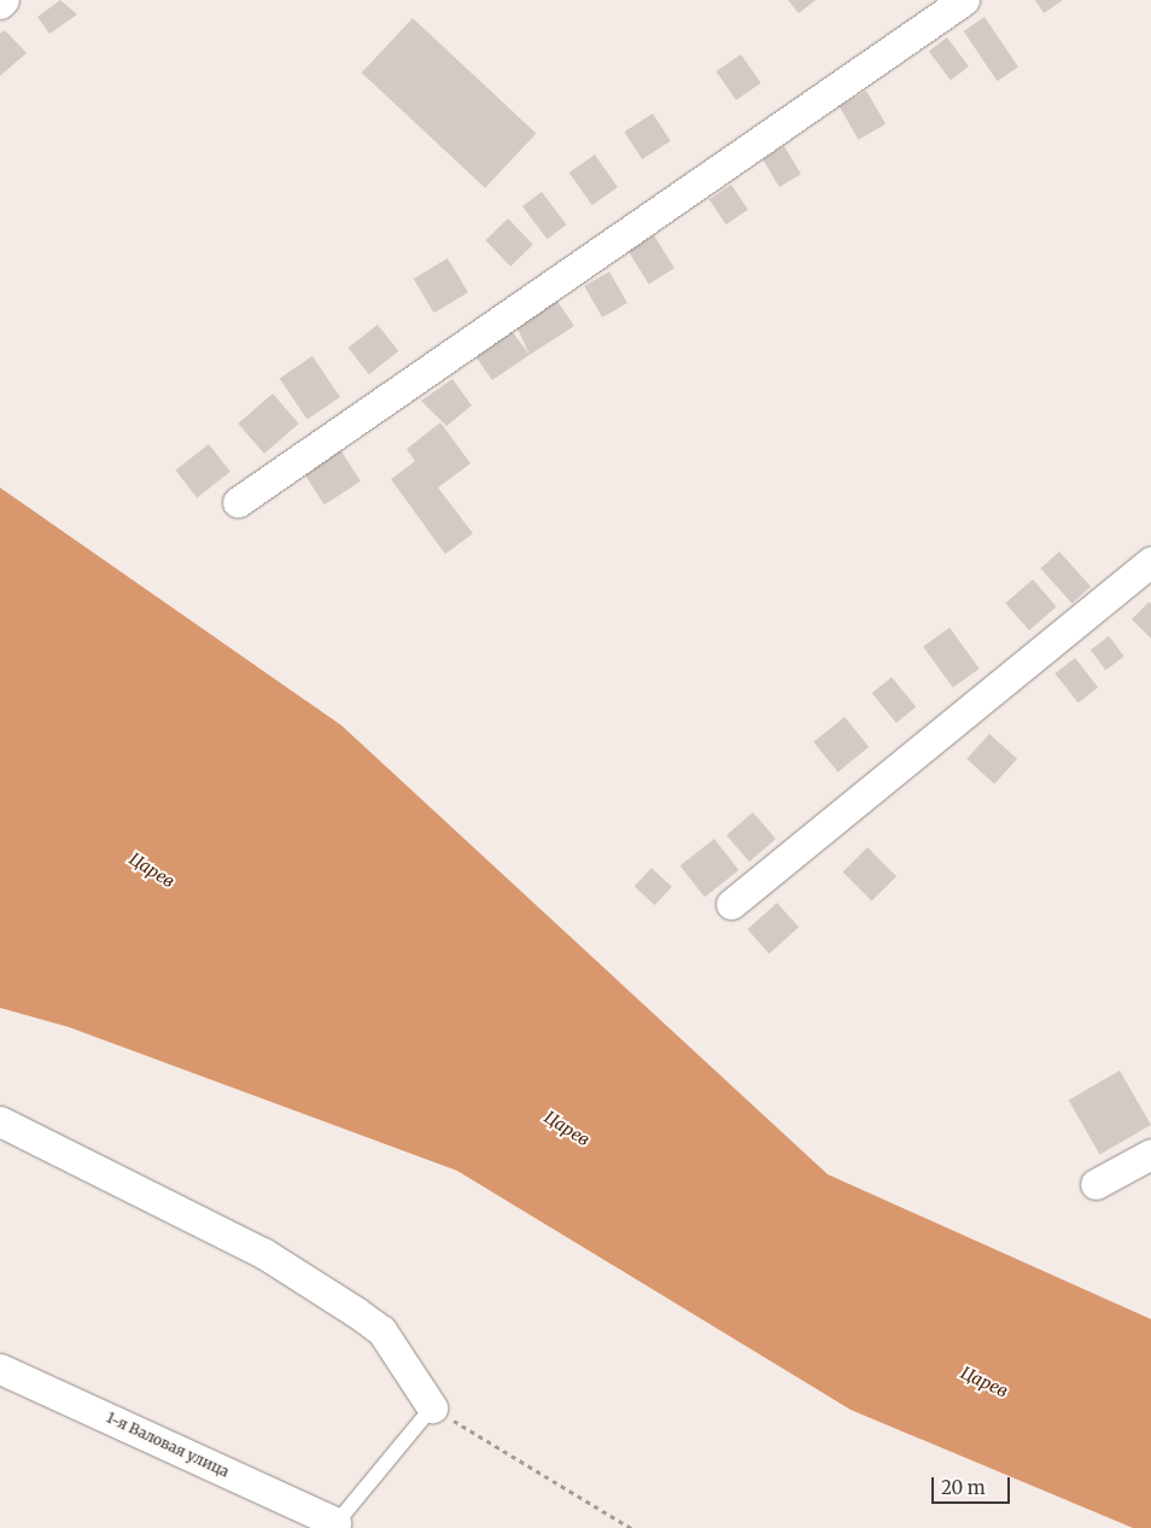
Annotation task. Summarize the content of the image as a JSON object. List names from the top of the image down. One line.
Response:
{"streets":{"street":["1-я Валовая улица"]},"water":["Царев"],"scale_bar":"20 m"}
